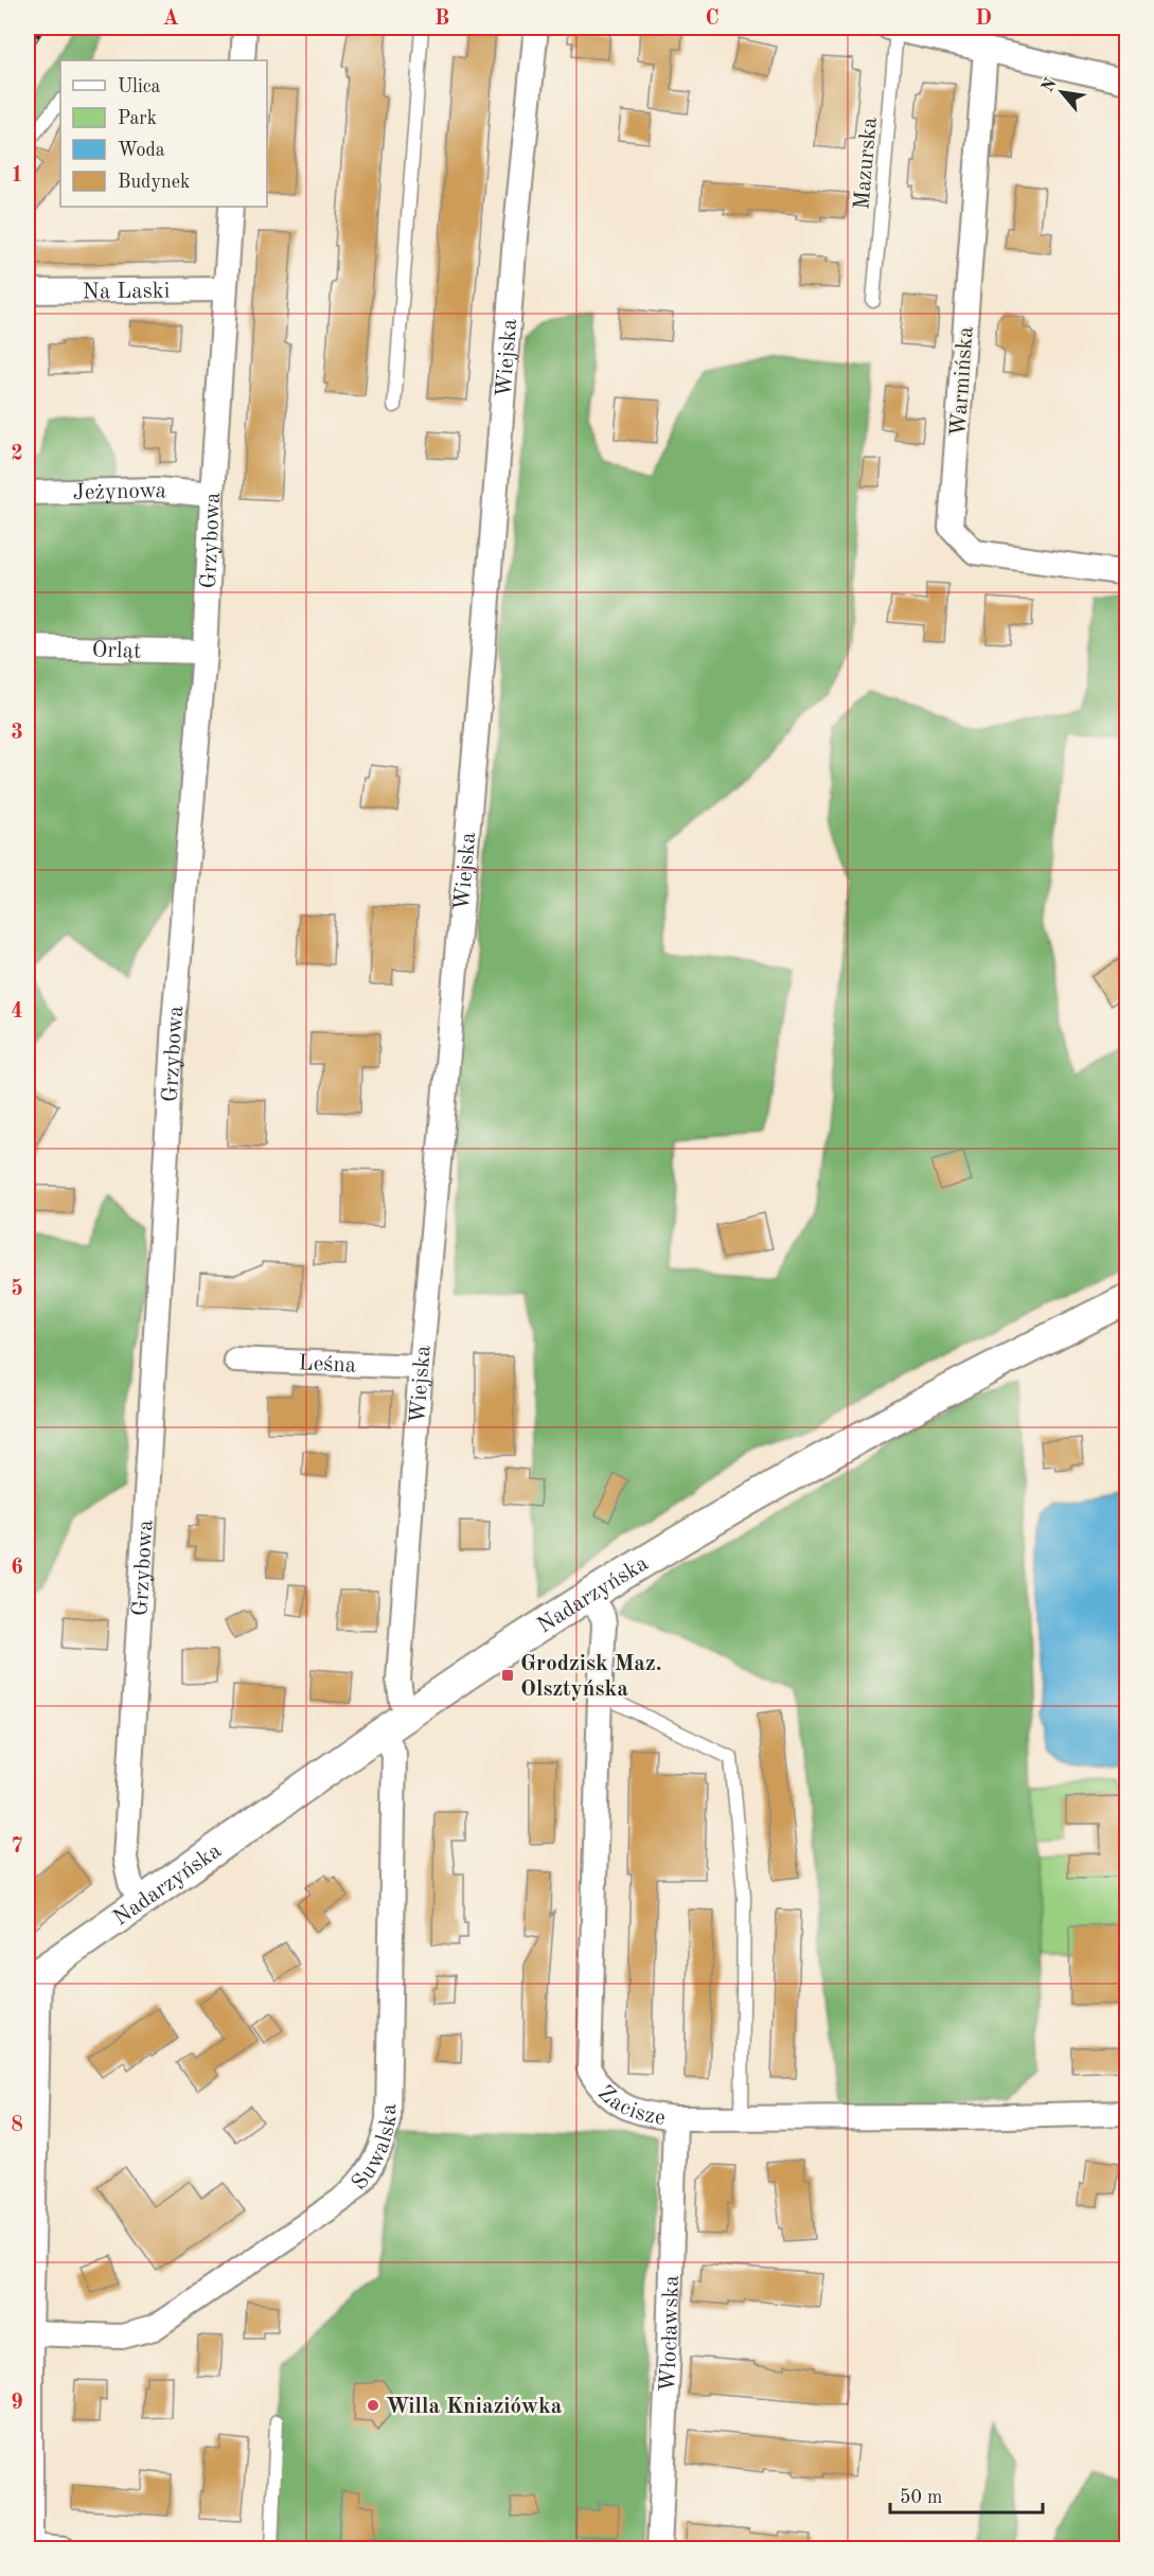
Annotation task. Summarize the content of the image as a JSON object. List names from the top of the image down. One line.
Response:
{"streets":{"street":["Na Laski","Wiejska","Warmińska","Jeżynowa","Grzybowa","Orląt","Leśna","Nadarzyńska","Zacisze","Suwalska","Włocławska"],"lane":["Mazurska"]},"crossings":[["Na Laski","Grzybowa"],["Wiejska","Leśna"],["Wiejska","Nadarzyńska"],["Jeżynowa","Grzybowa"],["Grzybowa","Orląt"],["Grzybowa","Nadarzyńska"],["Nadarzyńska","Zacisze"],["Nadarzyńska","Suwalska"],["Zacisze","Włocławska"]],"places":{"transit":["Grodzisk Maz. Olsztyńska"],"other":["Willa Kniaziówka"]},"legend":["Ulica","Park","Woda","Budynek"],"scale_bar":"50 m","north":"top left","grid":{"columns":["A","B","C","D"],"rows":["1","2","3","4","5","6","7","8","9"]}}
